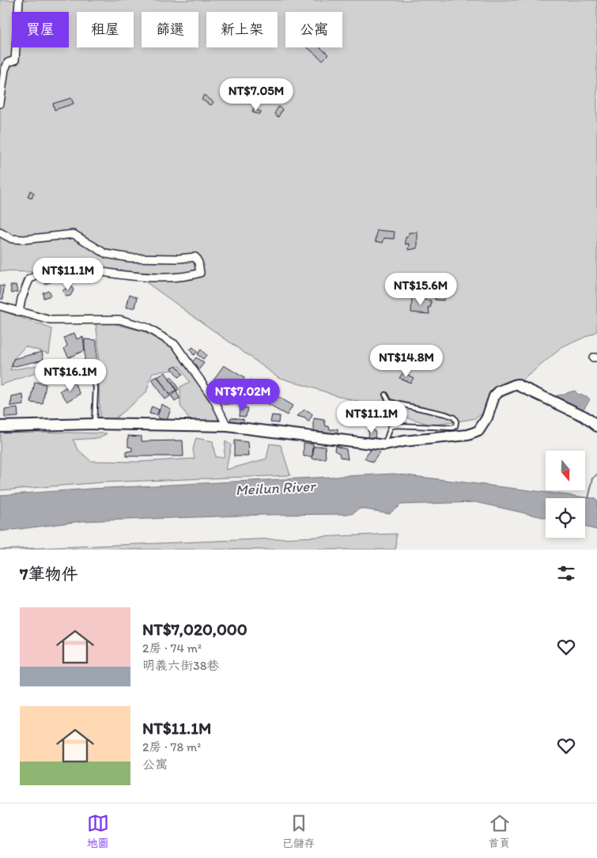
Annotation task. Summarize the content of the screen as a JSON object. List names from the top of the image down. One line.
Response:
{"water":["Meilun River"],"north":"bottom","page":{"chip":["買屋","租屋","篩選","新上架","公寓"],"price":["NT$7.05M","NT$11.1M","NT$15.6M","NT$14.8M","NT$16.1M","NT$7.02M","NT$11.1M"],"heading":"7筆物件","list":[{"name":"NT$7,020,000","note":"2房 · 74 m² · 明義六街38巷"},{"name":"NT$11.1M","note":"2房 · 78 m² · 公寓"}],"tabs":["地圖","已儲存","首頁"]}}
